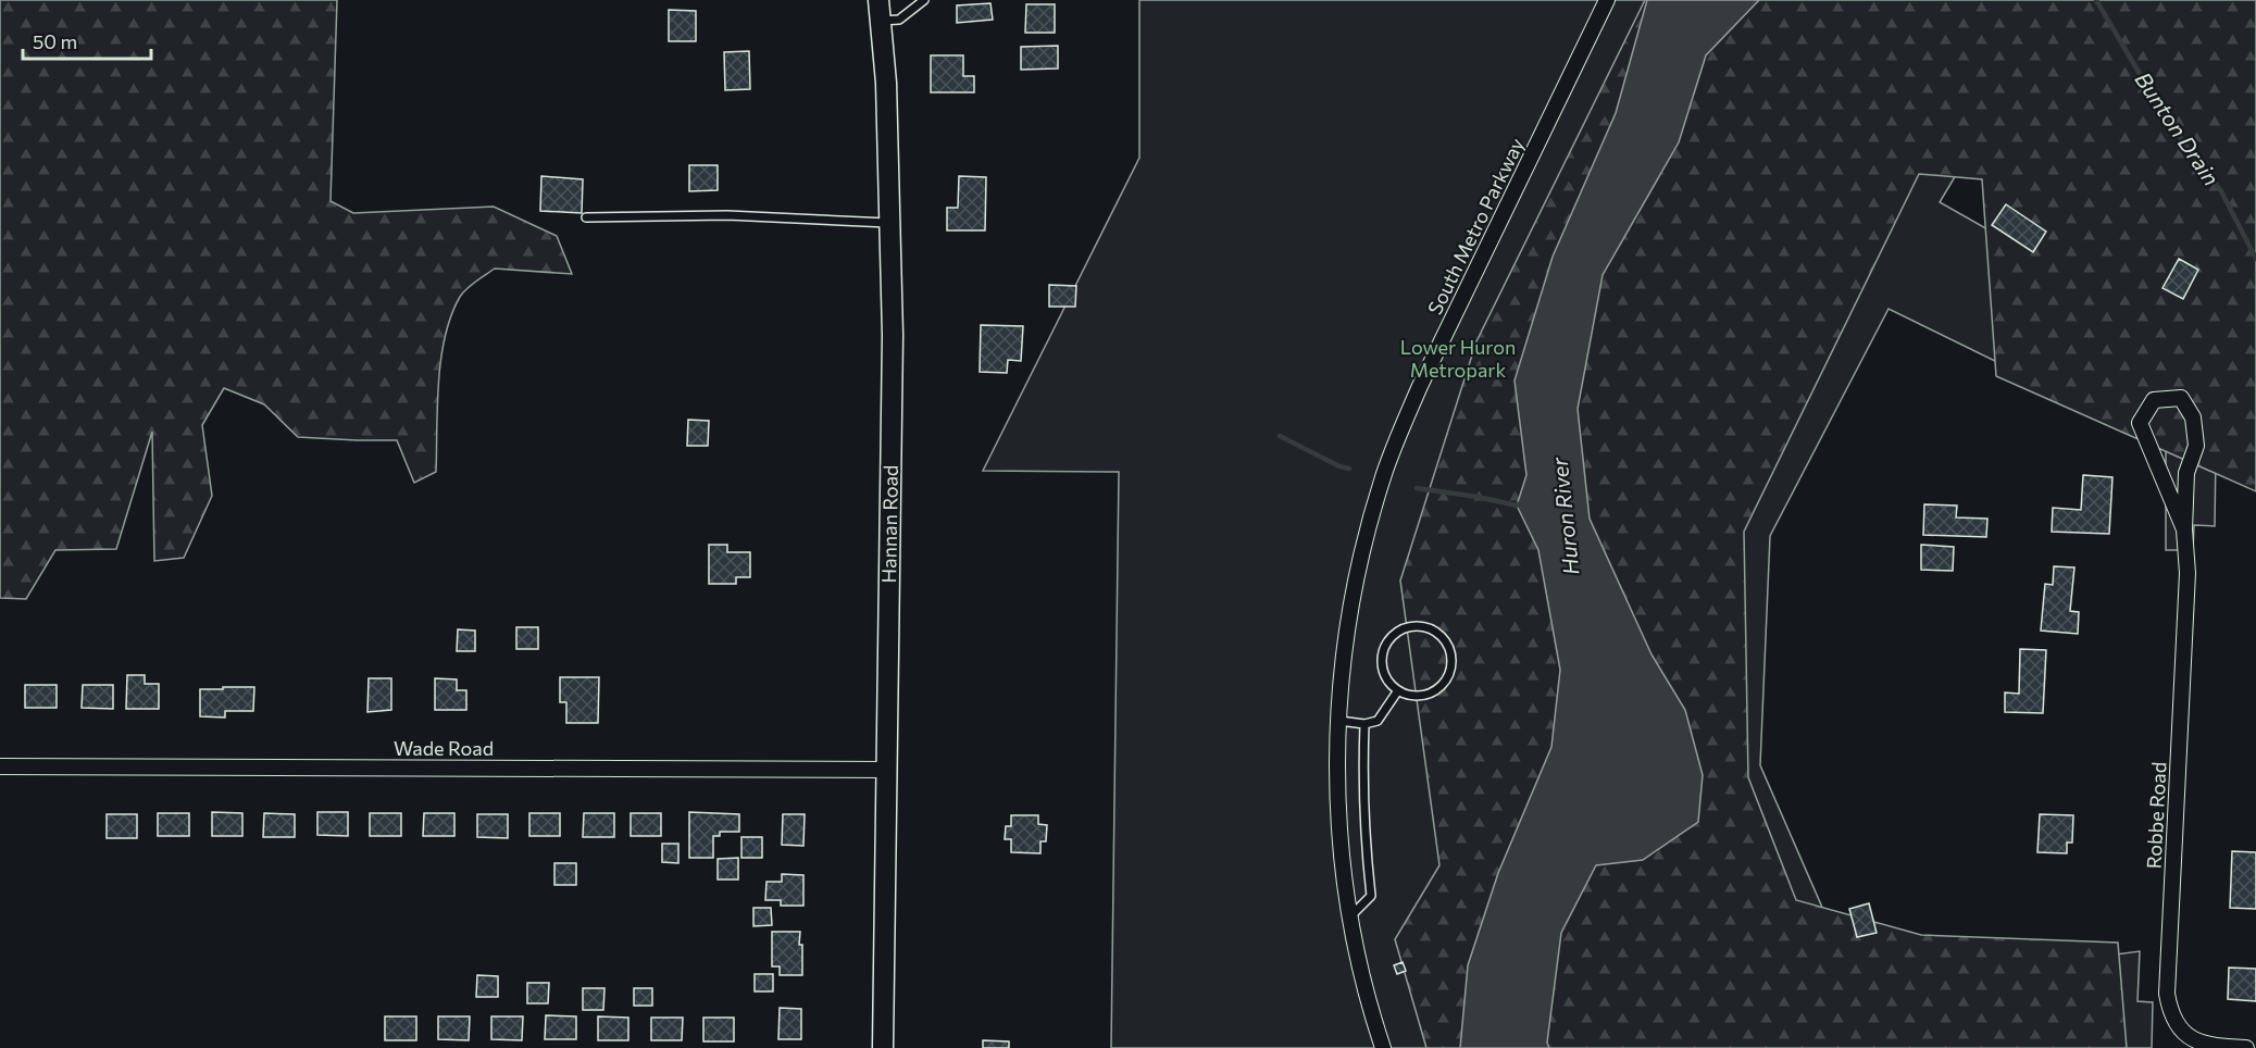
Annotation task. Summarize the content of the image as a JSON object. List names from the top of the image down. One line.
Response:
{"streets":{"street":["South Metro Parkway","Hannan Road","Wade Road","Robbe Road"]},"crossings":[["Hannan Road","Wade Road"]],"water":["Bunton Drain","Huron River"],"parks":["Lower Huron Metropark"],"scale_bar":"50 m"}
